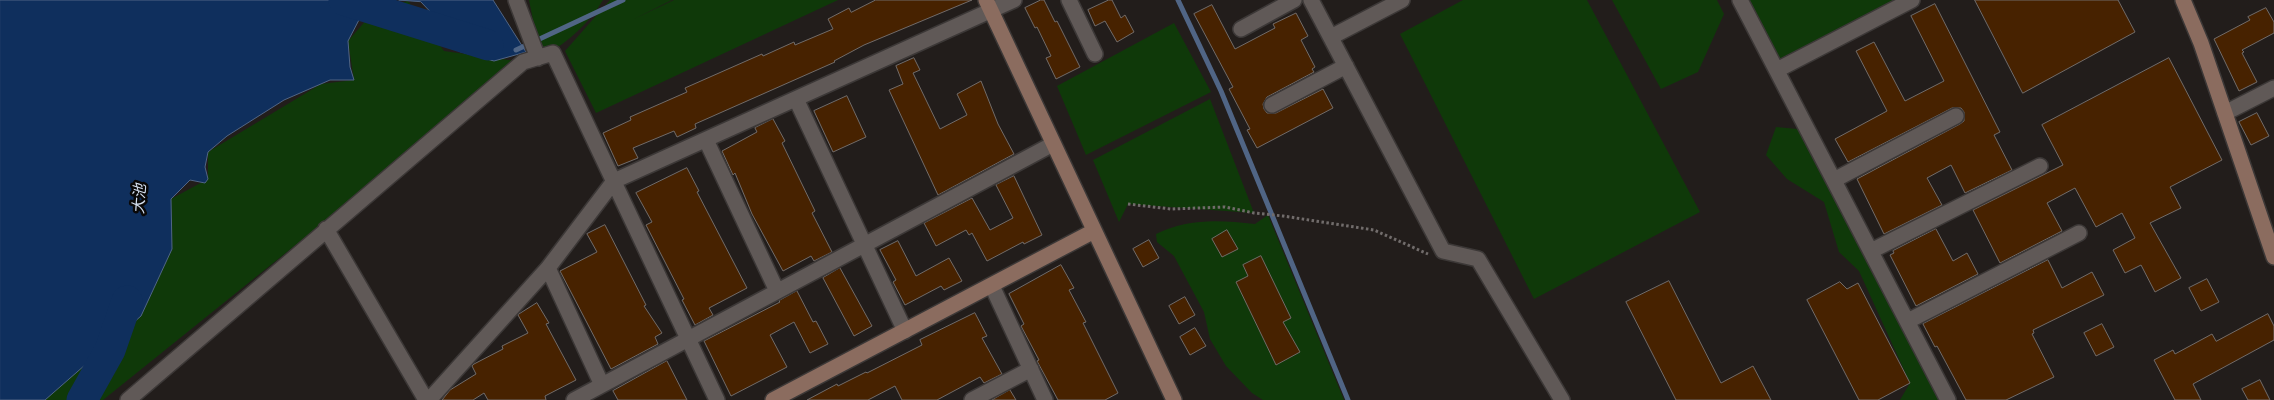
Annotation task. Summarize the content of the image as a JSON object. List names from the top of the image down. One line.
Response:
{"water":["大池"]}
